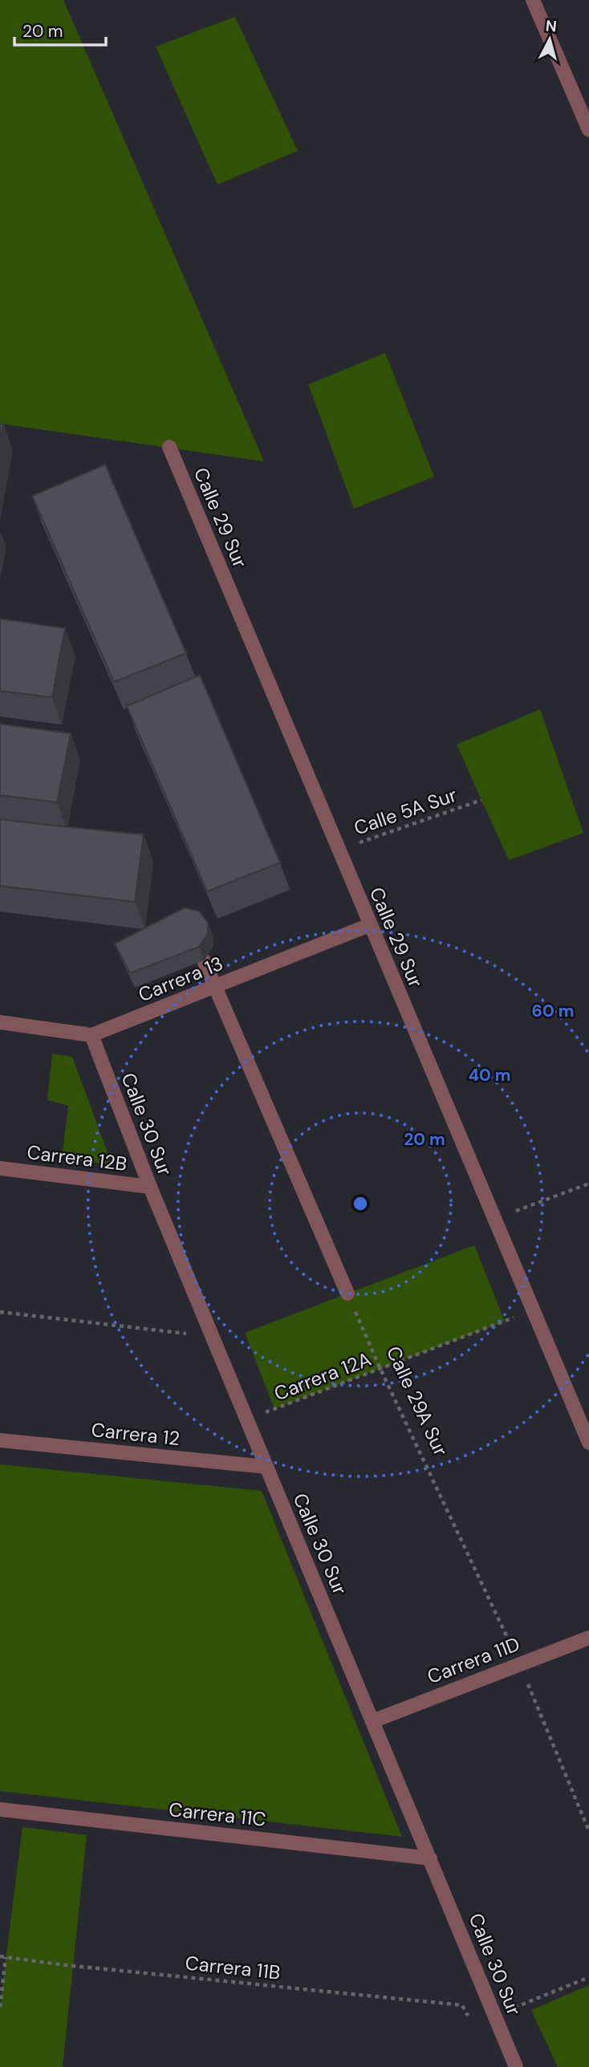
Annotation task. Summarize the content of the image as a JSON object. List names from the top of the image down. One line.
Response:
{"streets":{"street":["Calle 29 Sur","Carrera 13","Calle 30 Sur","Carrera 12B","Carrera 12","Carrera 11D","Carrera 11C"],"path":["Calle 5A Sur","Carrera 12A","Calle 29A Sur","Carrera 11B"]},"crossings":[["Calle 29 Sur","Calle 5A Sur"],["Calle 29 Sur","Carrera 13"],["Calle 29 Sur","Carrera 12A"],["Carrera 13","Calle 30 Sur"],["Calle 30 Sur","Carrera 12B"],["Calle 30 Sur","Carrera 12A"],["Calle 30 Sur","Carrera 12"],["Calle 30 Sur","Carrera 11D"],["Calle 30 Sur","Carrera 11C"],["Carrera 12A","Calle 29A Sur"],["Calle 29A Sur","Carrera 11D"]],"scale_bar":"20 m","north":"top","rings":["60 m","40 m","20 m"]}
